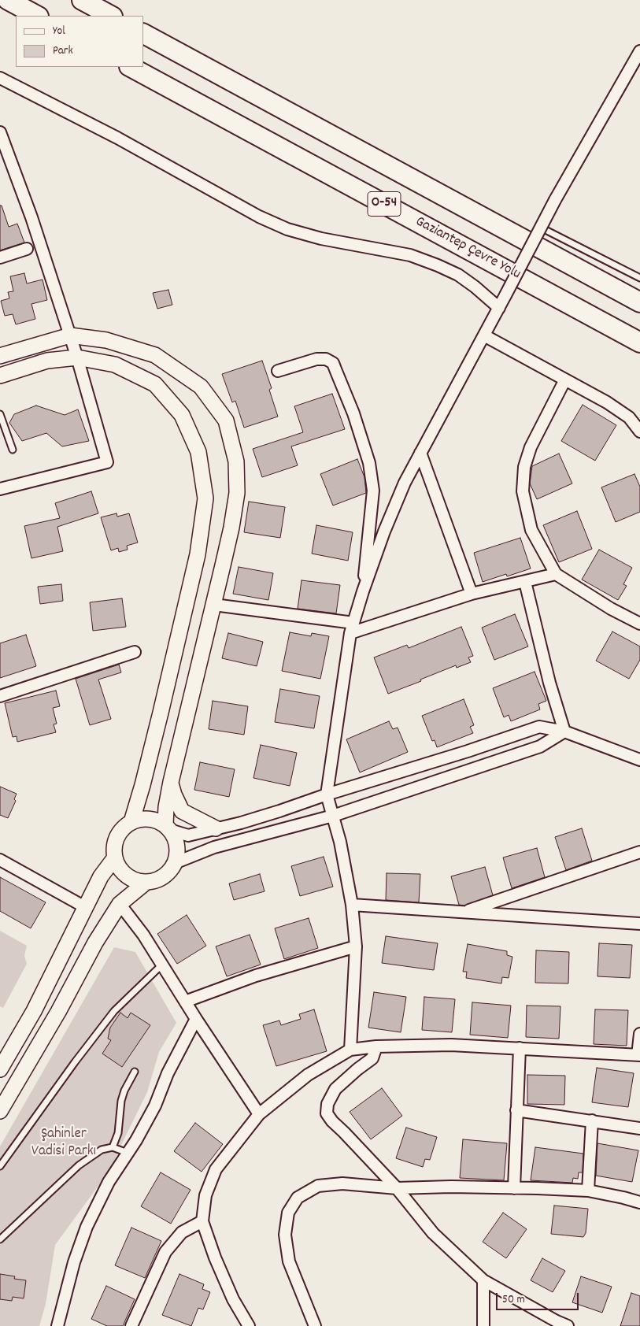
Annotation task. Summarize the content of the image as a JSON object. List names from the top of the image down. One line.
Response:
{"streets":{"highway":["O-54","Gaziantep Çevre Yolu"]},"parks":["Şahinler Vadisi Parkı"],"legend":["Yol","Park"],"scale_bar":"50 m"}
